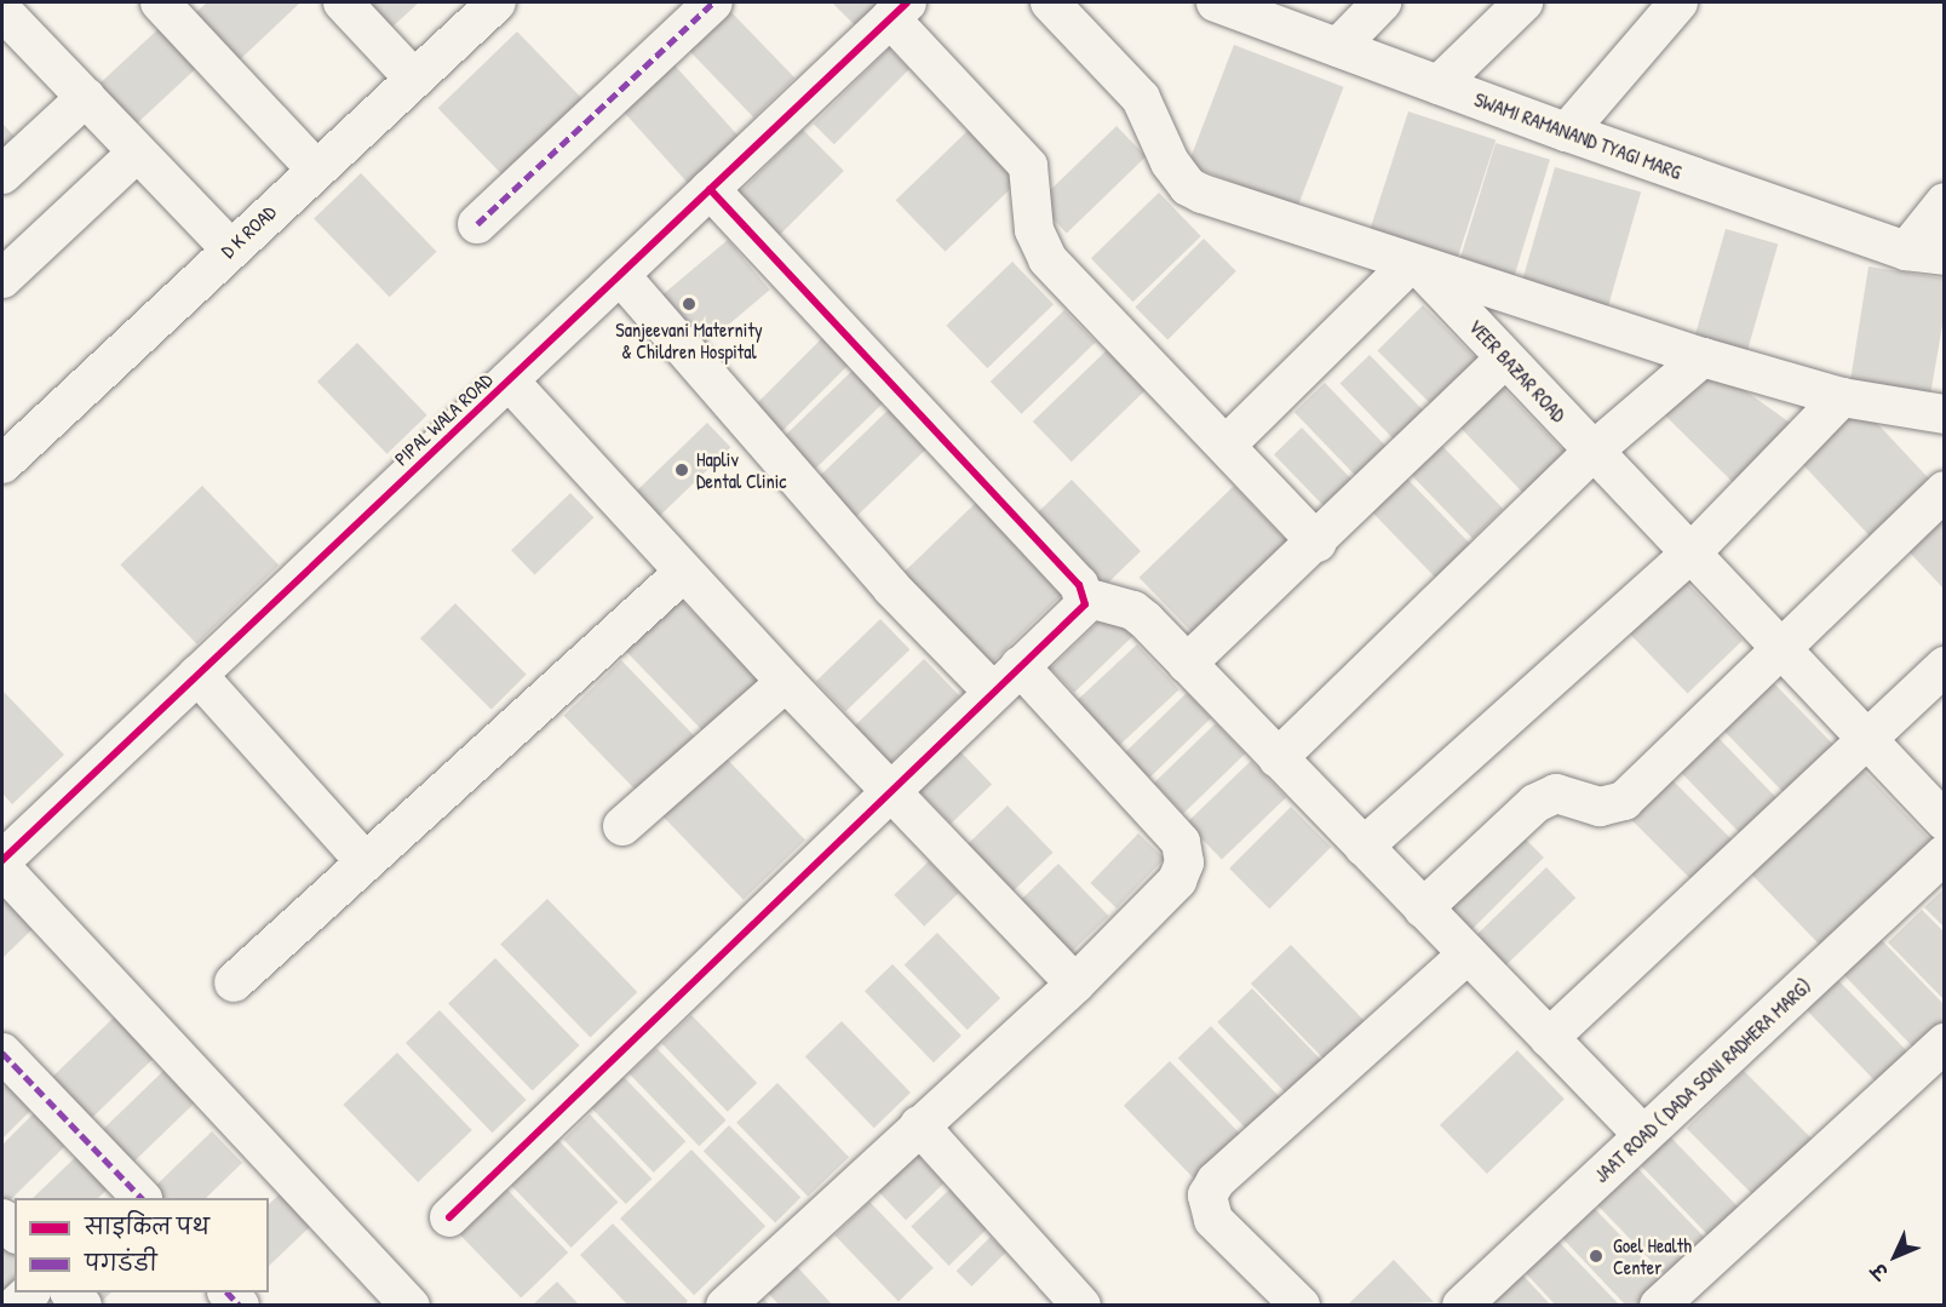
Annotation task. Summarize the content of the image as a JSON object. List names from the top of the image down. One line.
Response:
{"streets":{"street":["SWAMI RAMANAND TYAGI MARG","D K ROAD","VEER BAZAR ROAD","PIPAL WALA ROAD","JAAT ROAD ( DADA SONI RADHERA MARG)"]},"places":["Sanjeevani Maternity & Children Hospital","Hapliv Dental Clinic","Goel Health Center"],"legend":["साइकिल पथ","पगडंडी"],"north":"bottom left"}
